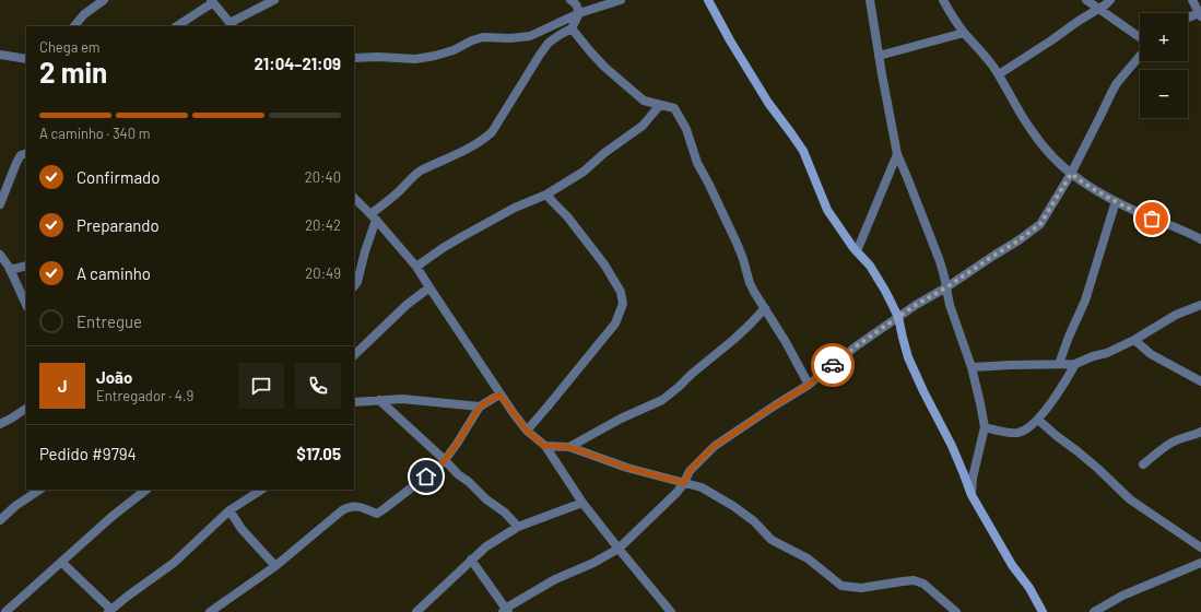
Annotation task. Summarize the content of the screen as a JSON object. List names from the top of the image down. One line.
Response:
{"page":{"map_buttons":["+","−"],"heading":["2 min","Chega em","21:04–21:09"],"panel":["João","Entregador · 4.9","Pedido #9794","$17.05"],"bar":"A caminho · 340 m","list":[["Confirmado","20:40"],["Preparando","20:42"],["A caminho","20:49"],"Entregue"],"round":"J"}}
